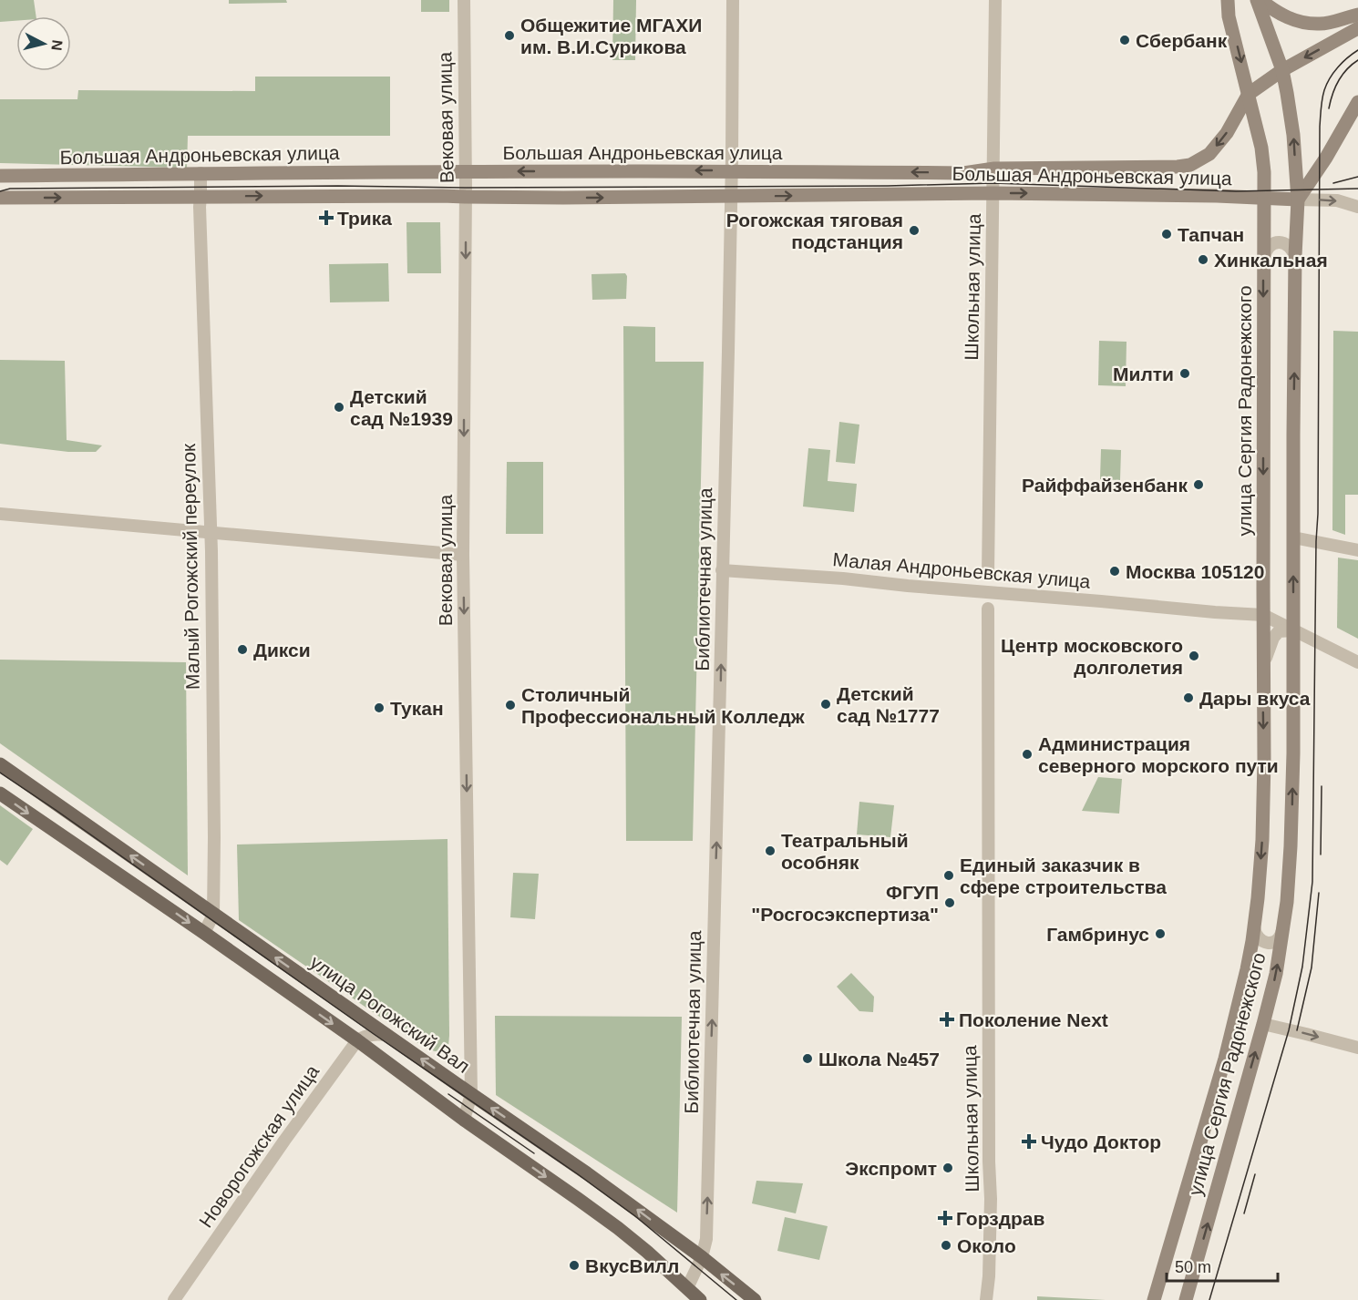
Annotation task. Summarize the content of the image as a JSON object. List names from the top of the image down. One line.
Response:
{"streets":{"main road":["Большая Андроньевская улица","улица Сергия Радонежского","улица Рогожский Вал"],"street":["Вековая улица","Школьная улица","Малый Рогожский переулок","Малая Андроньевская улица","Библиотечная улица","Новорогожская улица"]},"crossings":[["Вековая улица","Большая Андроньевская улица"],["Вековая улица","улица Рогожский Вал"],["Большая Андроньевская улица","Школьная улица"],["Большая Андроньевская улица","улица Сергия Радонежского"],["Большая Андроньевская улица","Малый Рогожский переулок"],["Большая Андроньевская улица","Библиотечная улица"],["улица Сергия Радонежского","Малая Андроньевская улица"],["Малый Рогожский переулок","улица Рогожский Вал"],["Малая Андроньевская улица","Библиотечная улица"],["Библиотечная улица","улица Рогожский Вал"]],"one_way":["Вековая улица","Библиотечная улица"],"places":{"other":["Общежитие МГАХИ им. В.И.Сурикова","Сбербанк","Рогожская тяговая подстанция","Тапчан","Хинкальная","Милти","Детский сад №1939","Райффайзенбанк","Москва 105120","Дикси","Центр московского долголетия","Дары вкуса","Детский сад №1777","Столичный Профессиональный Колледж","Тукан","Администрация северного морского пути","Театральный особняк","Единый заказчик в сфере строительства","ФГУП \"Росгосэкспертиза\"","Гамбринус","Школа №457","Экспромт","Около","ВкусВилл"],"health":["Трика","Поколение Next","Чудо Доктор","Горздрав"]},"scale_bar":"50 m","north":"right"}
